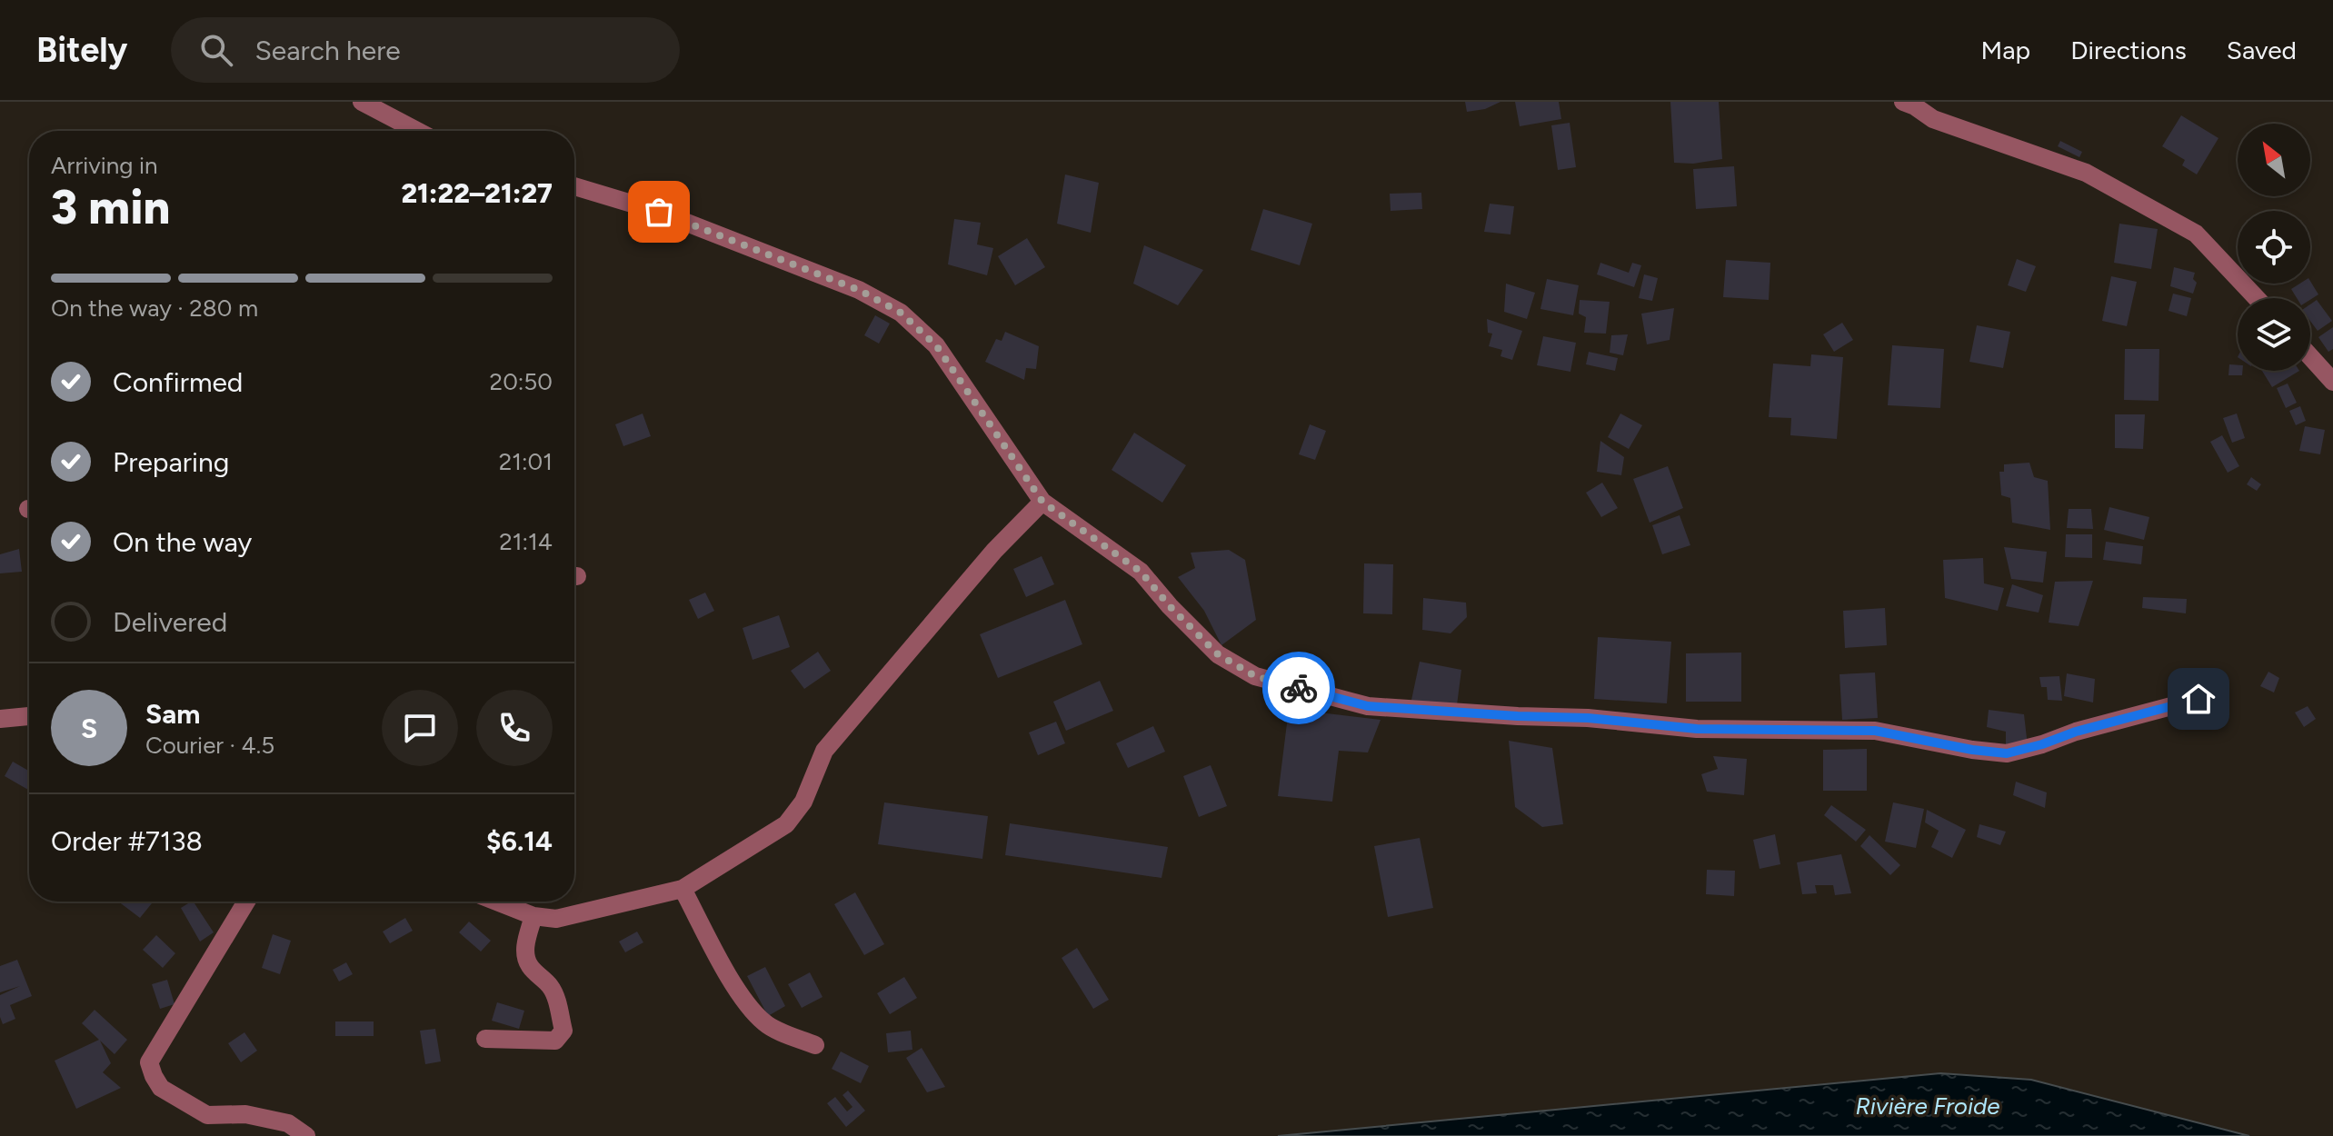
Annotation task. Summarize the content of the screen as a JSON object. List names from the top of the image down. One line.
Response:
{"water":["Rivière Froide"],"north":"top left","page":{"header":"Bitely","search":"Search here","nav":["Map","Directions","Saved"],"heading":["3 min","Arriving in","21:22–21:27"],"panel":["Sam","Courier · 4.5","Order #7138","$6.14"],"bar":"On the way · 280 m","list":[["Confirmed","20:50"],["Preparing","21:01"],["On the way","21:14"],"Delivered"],"round":"S"}}
